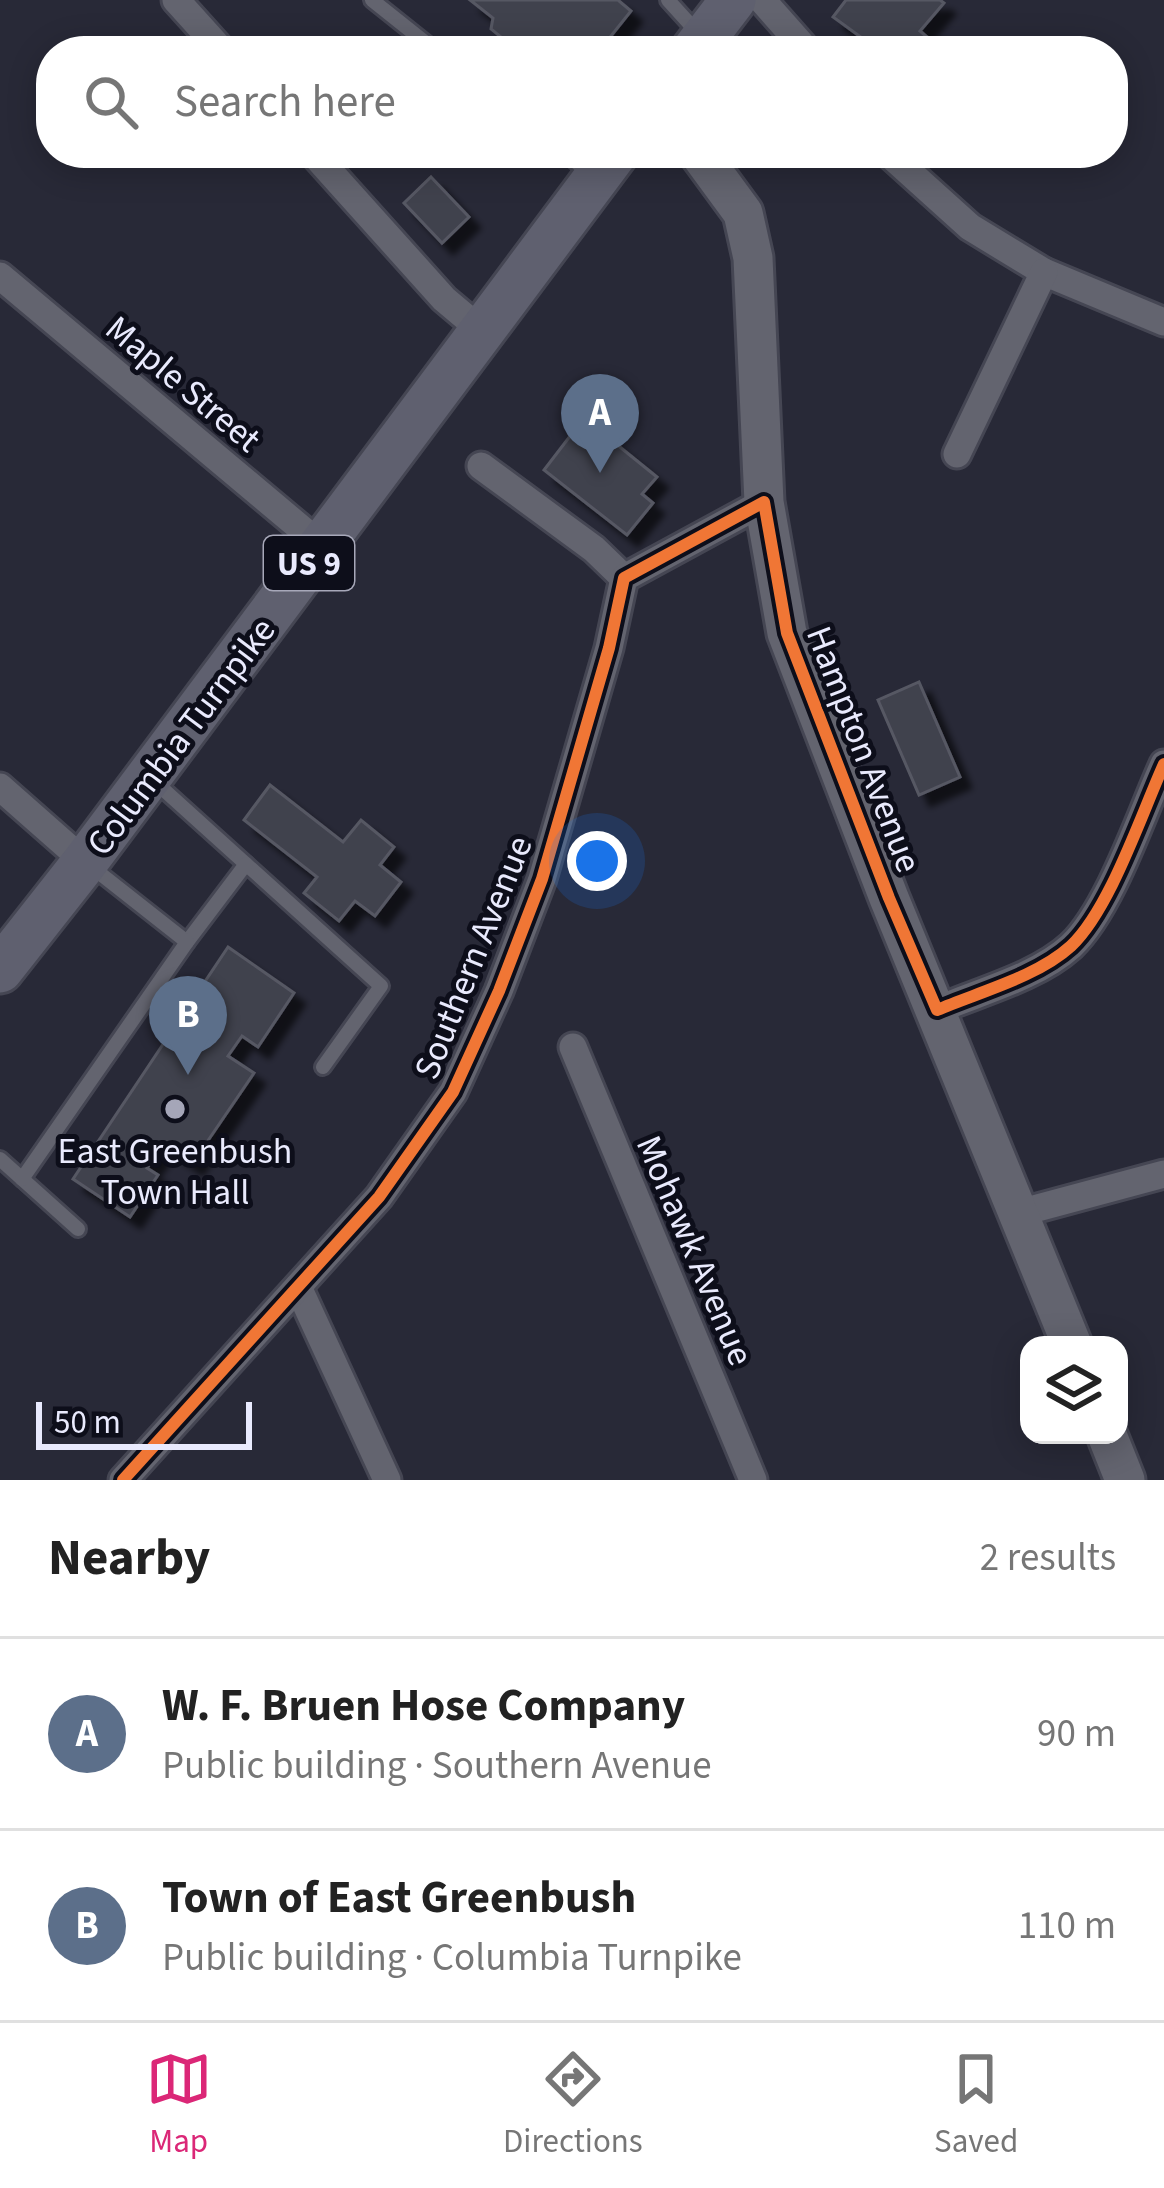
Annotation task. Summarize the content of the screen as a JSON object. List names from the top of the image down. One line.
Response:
{"streets":{"main road":["US 9","Columbia Turnpike"],"street":["Maple Street","Hampton Avenue","Southern Avenue","Mohawk Avenue"]},"crossings":[["Maple Street","Columbia Turnpike"]],"places":["East Greenbush Town Hall"],"scale_bar":"50 m","page":{"search":"Search here","pins":["A","B"],"scale":"50 m","heading":["Nearby","2 results"],"list":[{"mark":"A","name":"W. F. Bruen Hose Company","note":"Public building · Southern Avenue","value":"90 m"},{"mark":"B","name":"Town of East Greenbush","note":"Public building · Columbia Turnpike","value":"110 m"}],"nav":["Map","Directions","Saved"]}}
